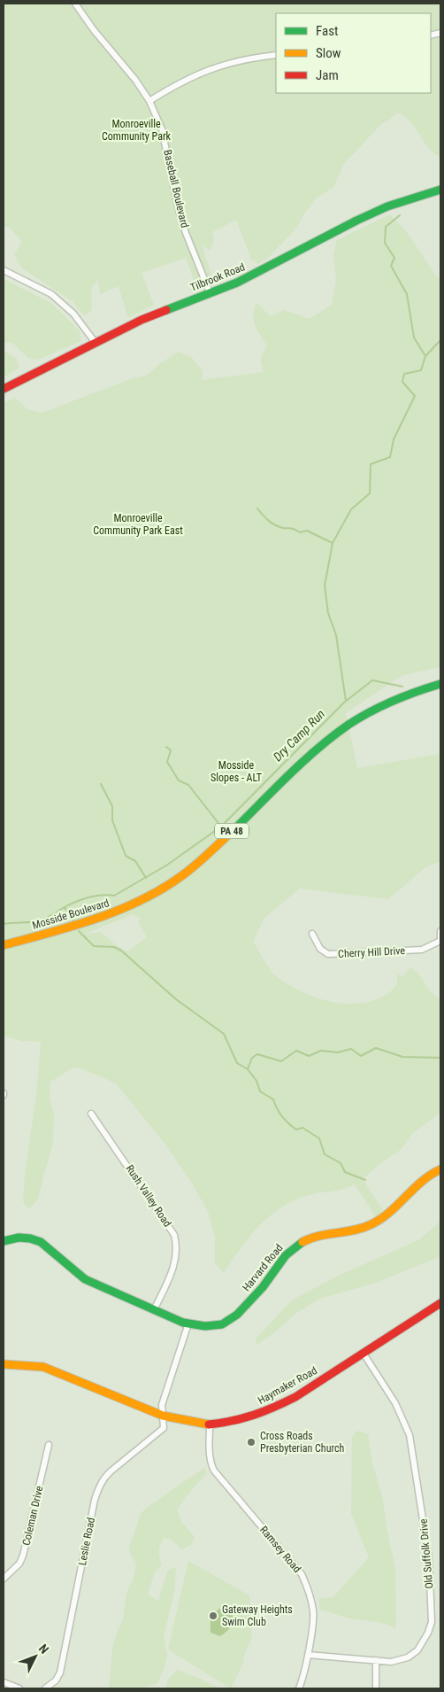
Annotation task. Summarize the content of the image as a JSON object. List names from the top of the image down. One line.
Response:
{"streets":{"street":["Baseball Boulevard","Tilbrook Road","PA 48","Mosside Boulevard","Cherry Hill Drive","Rush Valley Road","Harvard Road","Haymaker Road","Coleman Drive","Leslie Road","Ramsey Road","Old Suffolk Drive"]},"crossings":[["Baseball Boulevard","Tilbrook Road"],["Rush Valley Road","Harvard Road"],["Haymaker Road","Leslie Road"],["Haymaker Road","Ramsey Road"],["Haymaker Road","Old Suffolk Drive"],["Ramsey Road","Old Suffolk Drive"]],"water":["Dry Camp Run"],"parks":["Monroeville Community Park","Monroeville Community Park East","Mosside Slopes - ALT"],"places":["Cross Roads Presbyterian Church","Gateway Heights Swim Club"],"legend":["Fast","Slow","Jam"],"north":"top right"}
